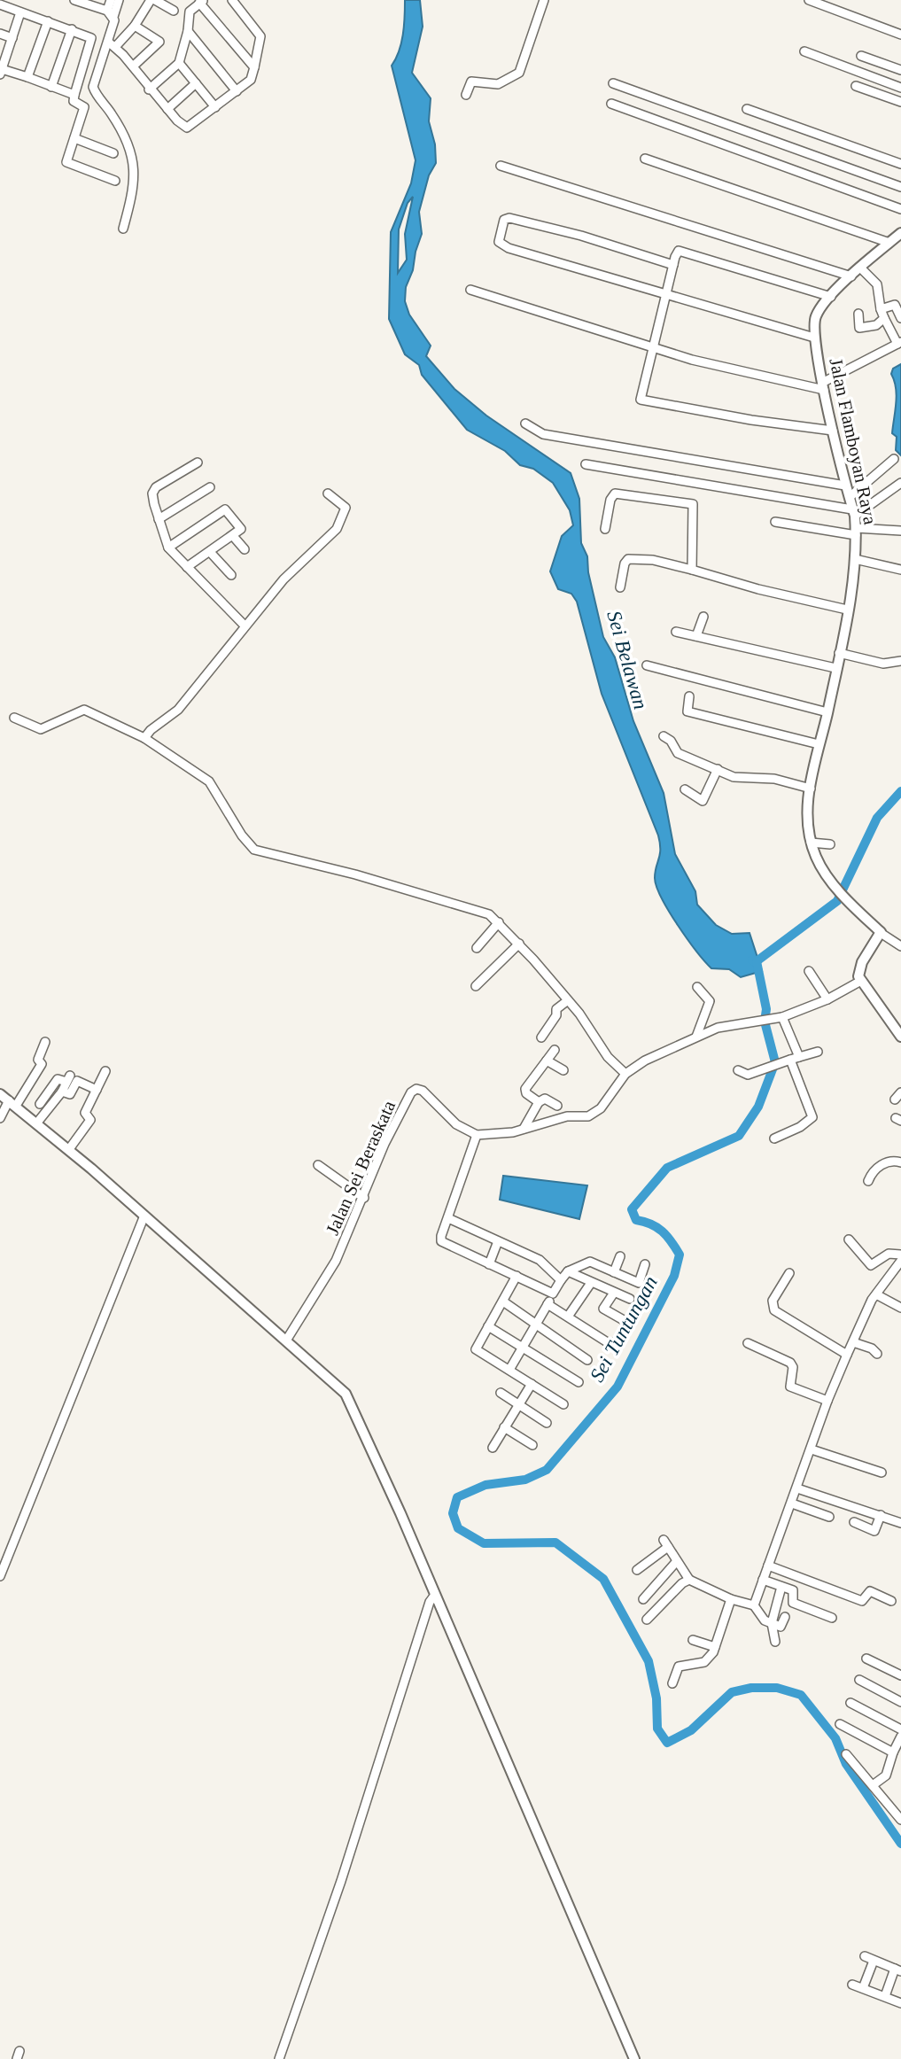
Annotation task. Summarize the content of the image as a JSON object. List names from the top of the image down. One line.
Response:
{"streets":{"main road":["Jalan Flamboyan Raya"],"street":["Jalan Sei Beraskata"]},"water":["Sei Belawan","Sei Tuntungan"]}
